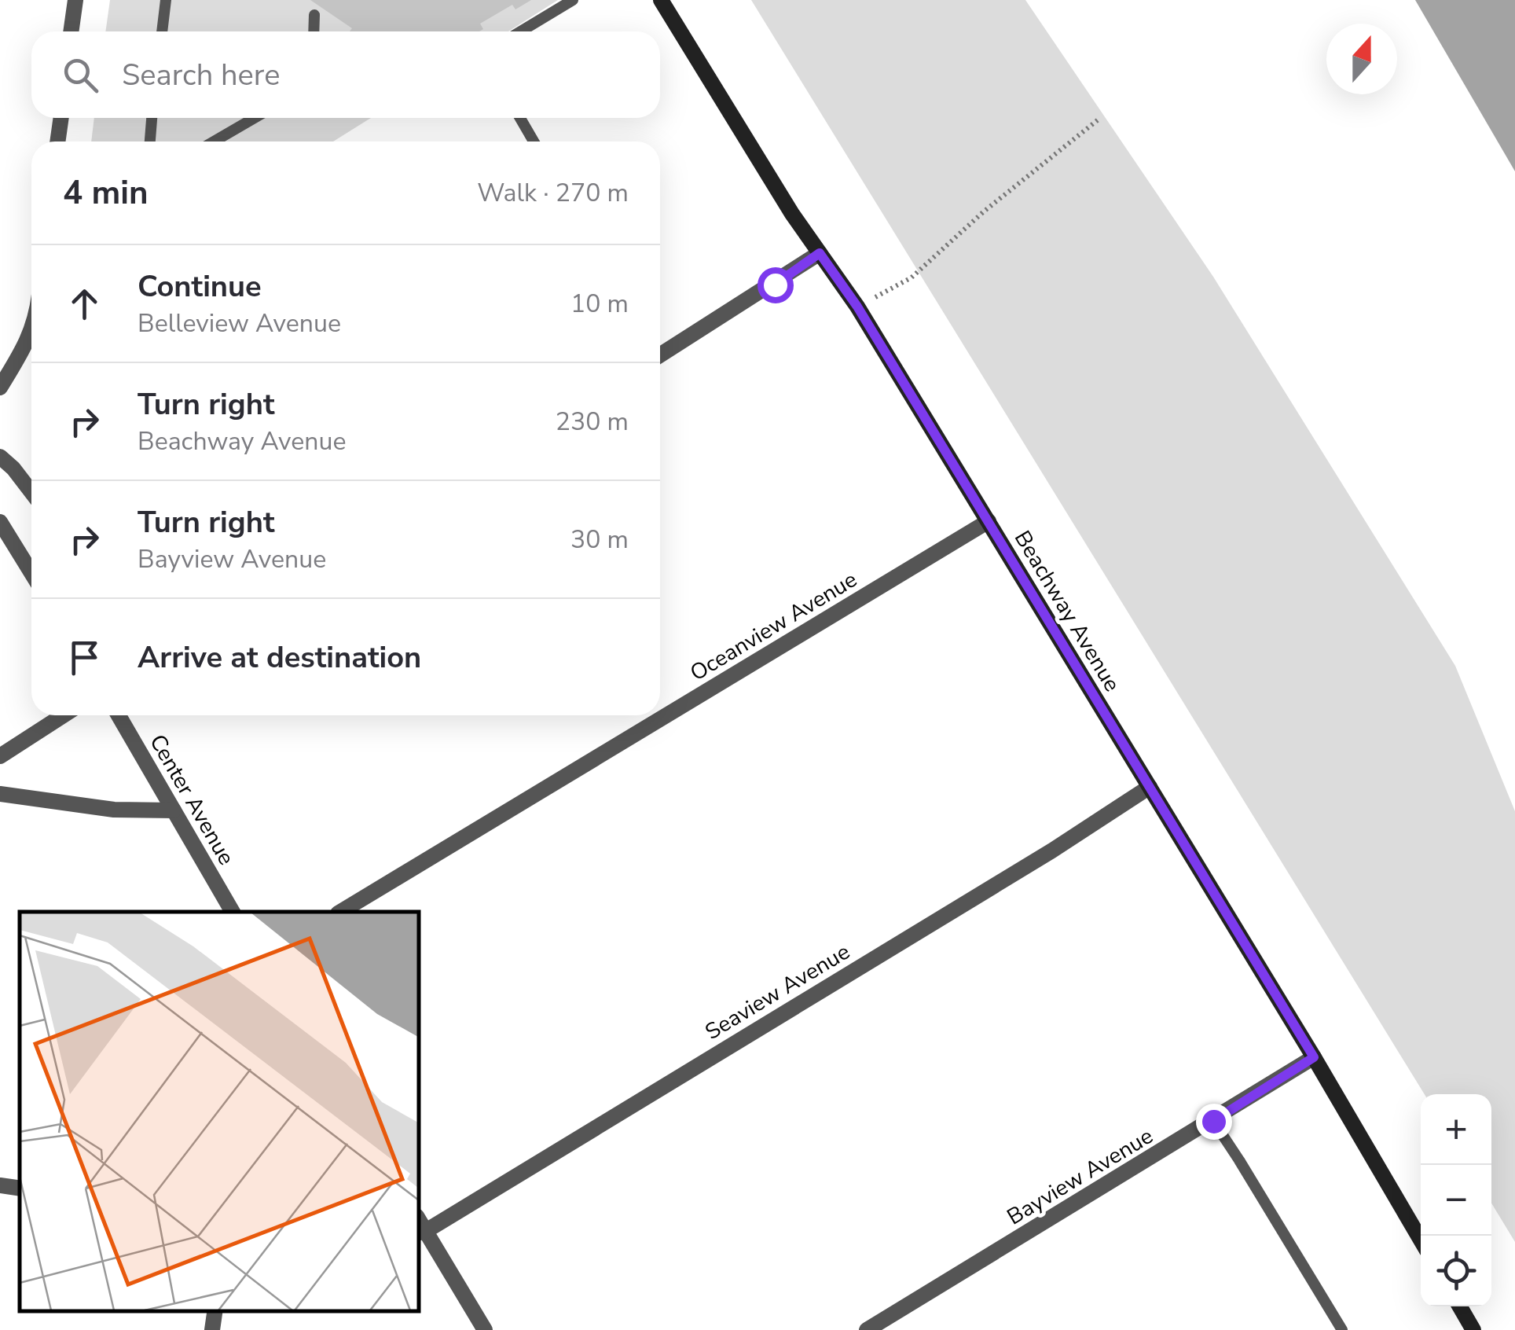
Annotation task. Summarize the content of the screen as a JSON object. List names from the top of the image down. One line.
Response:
{"streets":{"street":["Beachway Avenue","Oceanview Avenue","Center Avenue","Seaview Avenue","Bayview Avenue"]},"crossings":[["Beachway Avenue","Oceanview Avenue"],["Beachway Avenue","Seaview Avenue"],["Beachway Avenue","Bayview Avenue"]],"north":"top","page":{"search":"Search here","heading":["4 min","Walk · 270 m"],"list":[["Continue","Belleview Avenue","10 m"],["Turn right","Beachway Avenue","230 m"],["Turn right","Bayview Avenue","30 m"],"Arrive at destination"],"map_buttons":["+","−"]}}
